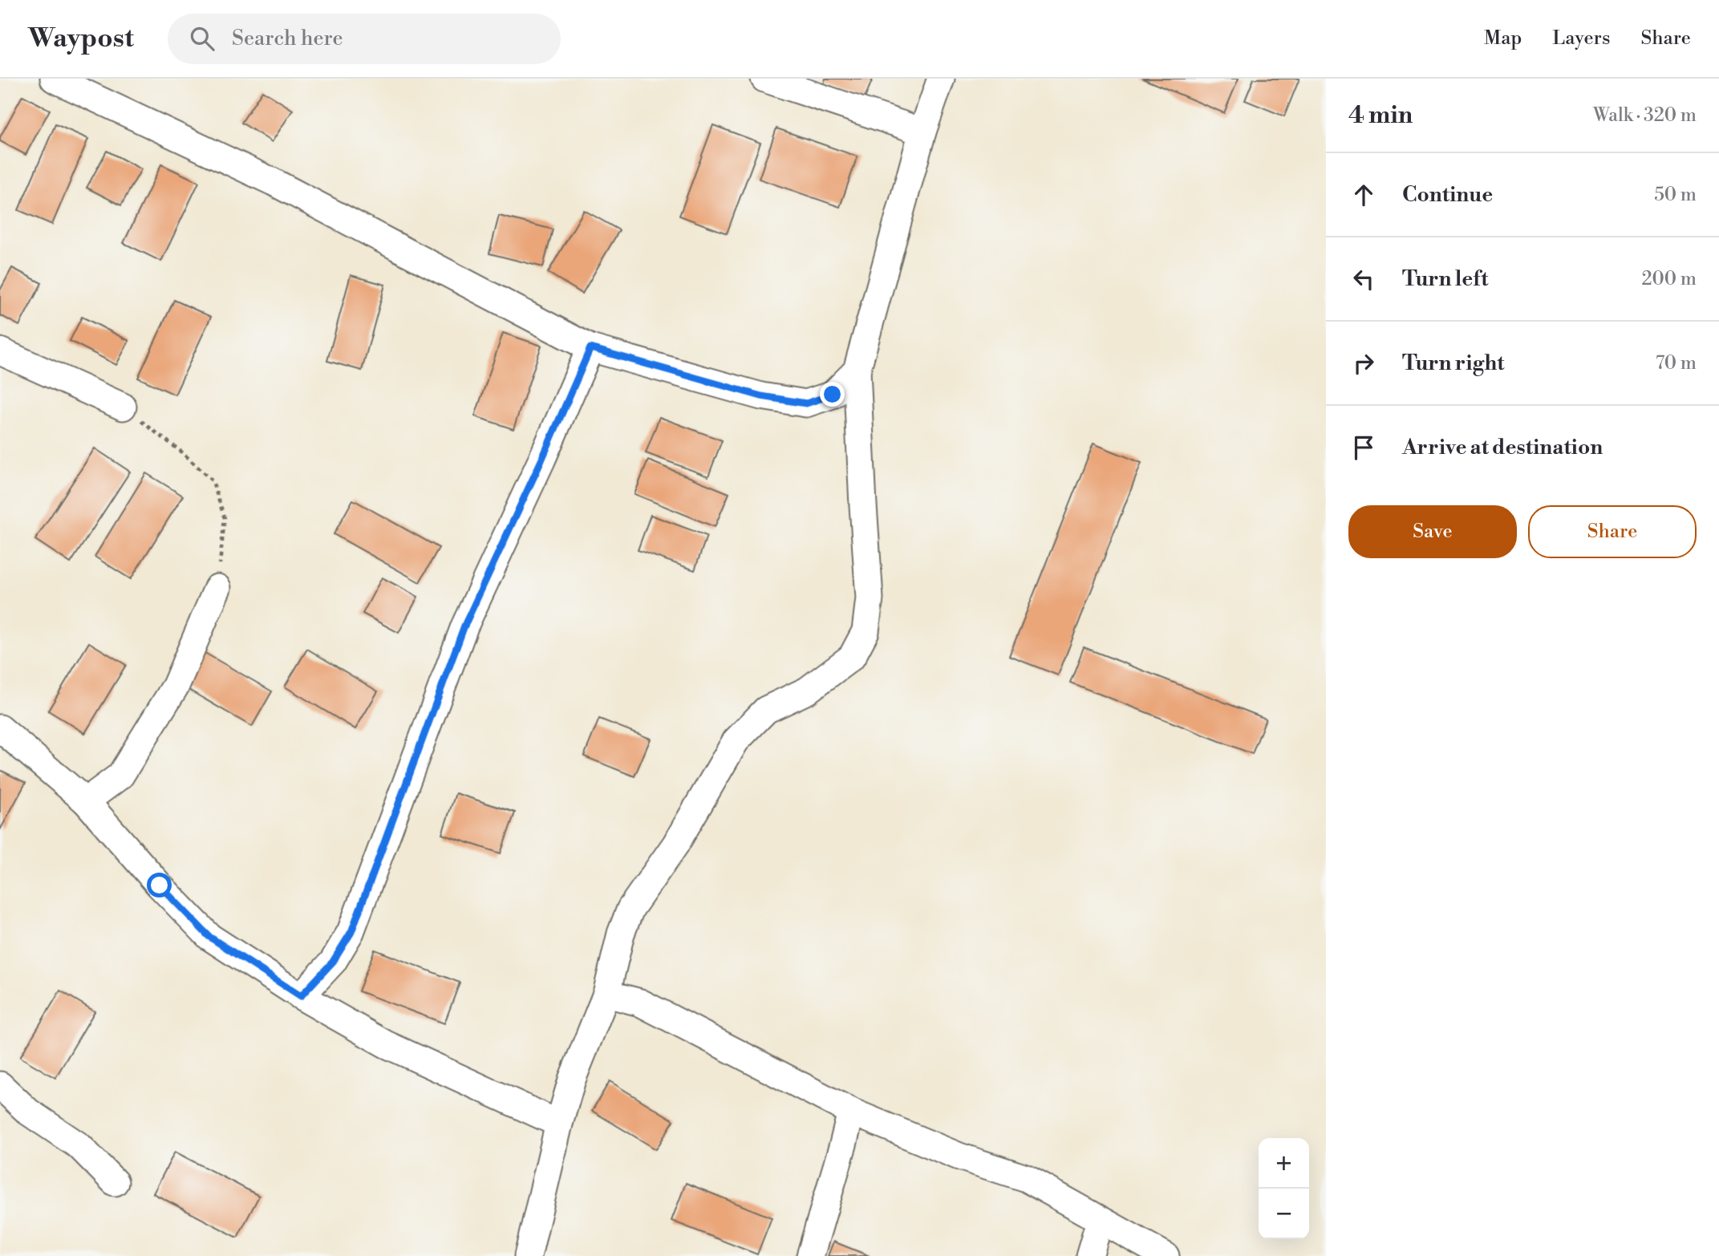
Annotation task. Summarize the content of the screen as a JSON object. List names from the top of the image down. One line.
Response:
{"page":{"header":"Waypost","search":"Search here","nav":["Map","Layers","Share"],"heading":["4 min","Walk · 320 m"],"list":[["Continue","50 m"],["Turn left","200 m"],["Turn right","70 m"],"Arrive at destination"],"buttons":["Save","Share"],"map_buttons":["+","−"]}}
